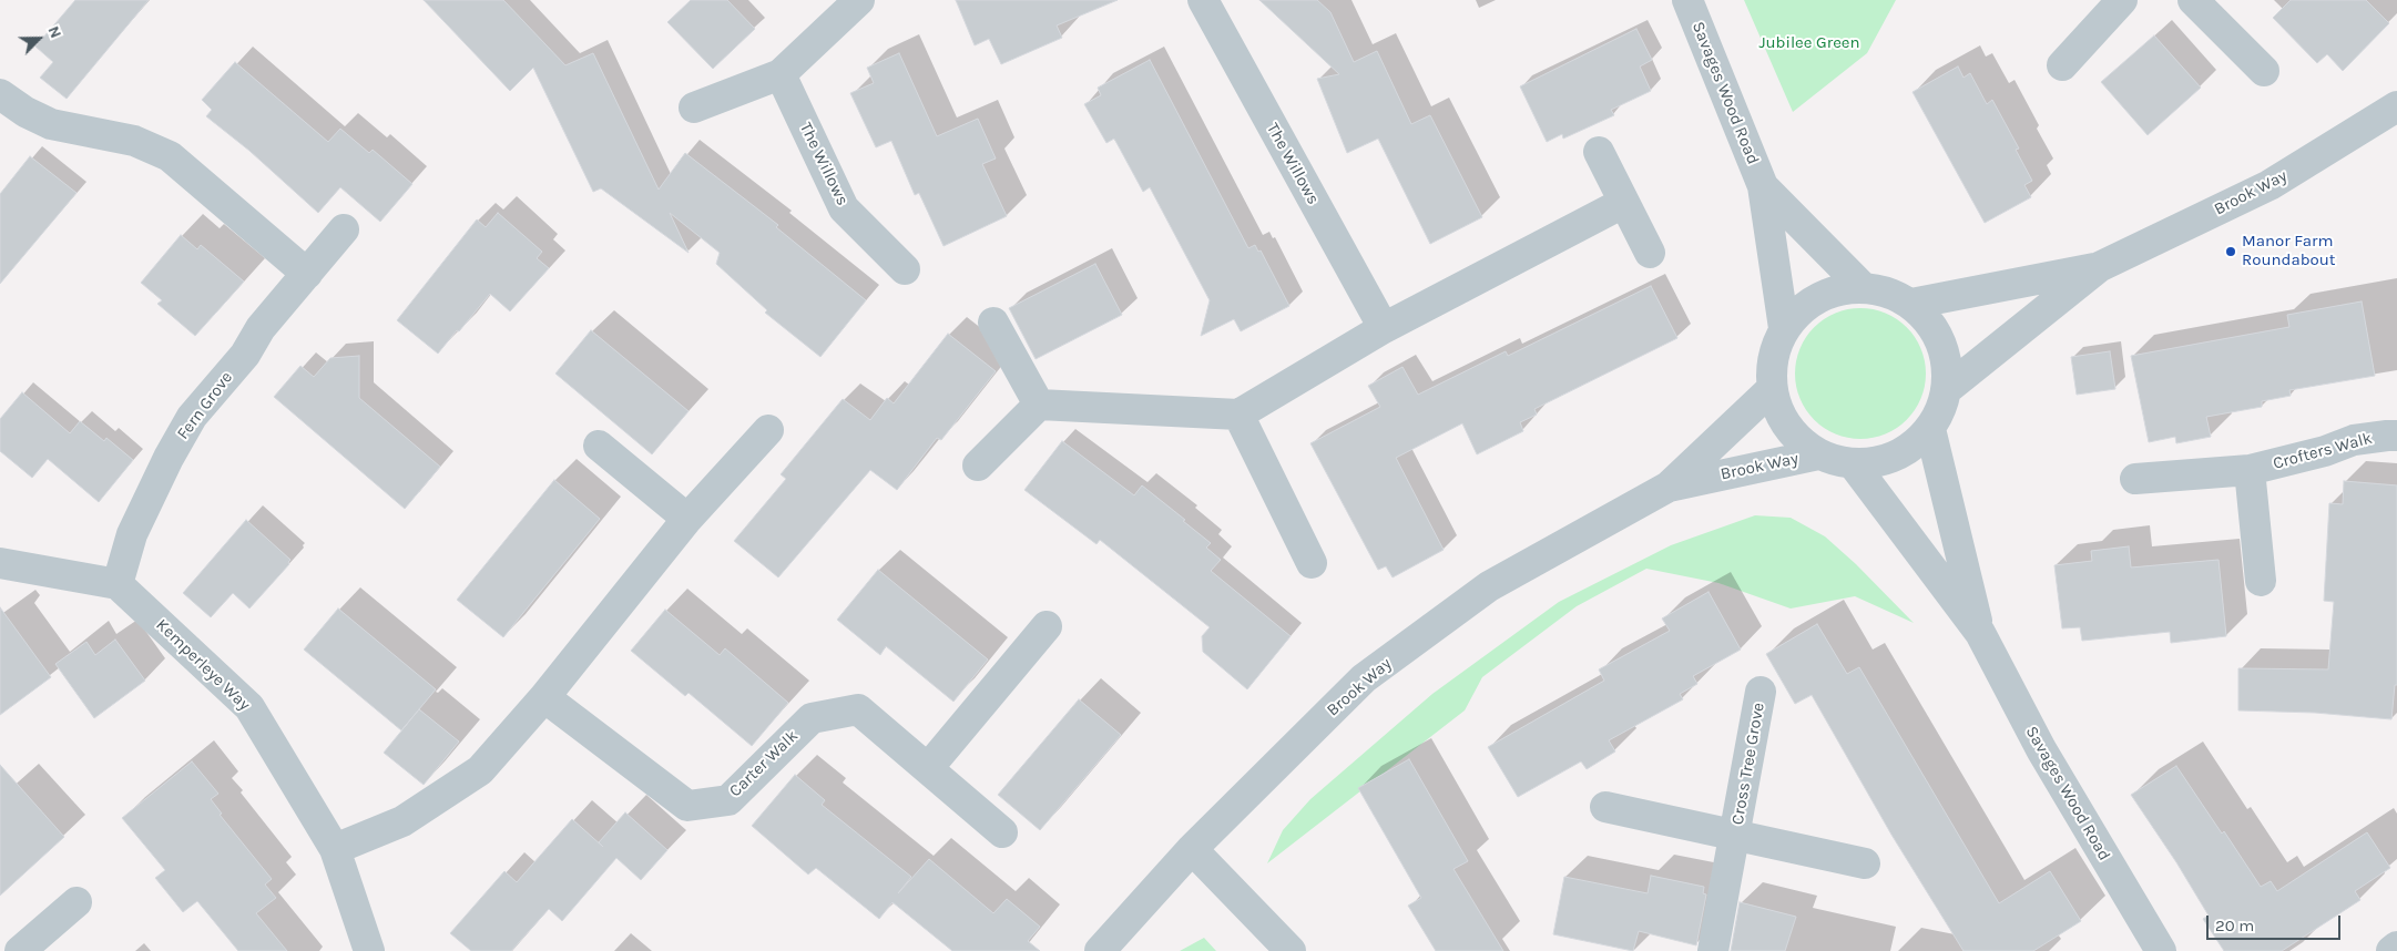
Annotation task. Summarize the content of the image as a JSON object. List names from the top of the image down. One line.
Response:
{"streets":{"street":["Savages Wood Road","The Willows","Brook Way","Fern Grove","Crofters Walk","Kemperleye Way","Carter Walk","Cross Tree Grove"]},"crossings":[["Savages Wood Road","Brook Way"],["Fern Grove","Kemperleye Way"]],"parks":["Jubilee Green"],"places":["Manor Farm Roundabout"],"scale_bar":"20 m","north":"top right"}
